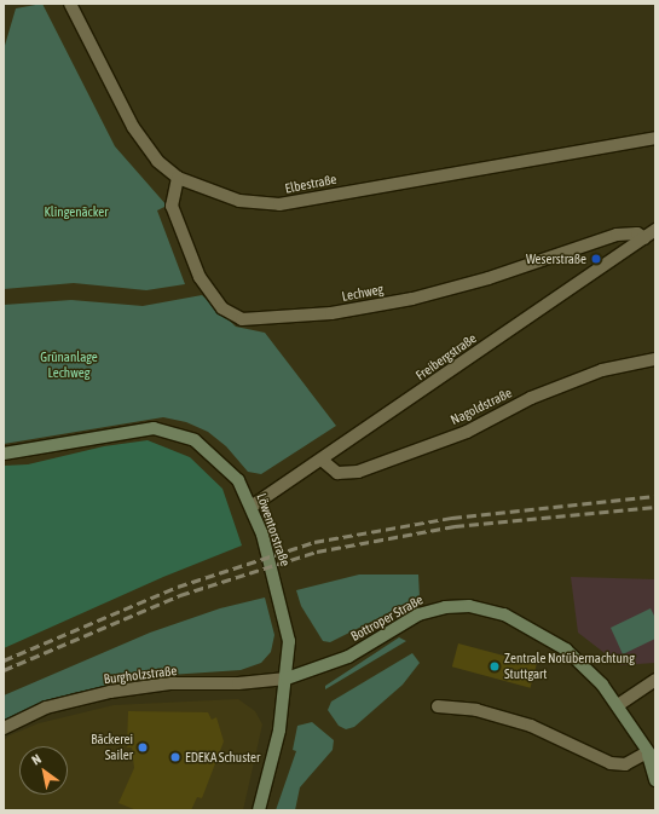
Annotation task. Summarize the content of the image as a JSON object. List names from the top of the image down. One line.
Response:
{"streets":{"main road":["Löwentorstraße","Bottroper Straße"],"street":["Elbestraße","Lechweg","Freibergstraße","Nagoldstraße","Burgholzstraße"]},"crossings":[["Elbestraße","Lechweg"],["Lechweg","Freibergstraße"],["Freibergstraße","Nagoldstraße"],["Freibergstraße","Löwentorstraße"],["Löwentorstraße","Bottroper Straße"],["Löwentorstraße","Burgholzstraße"],["Bottroper Straße","Burgholzstraße"]],"parks":["Klingenäcker","Grünanlage Lechweg"],"places":["Weserstraße","Zentrale Notübernachtung Stuttgart","Bäckerei Sailer","EDEKA Schuster"],"north":"top left"}
